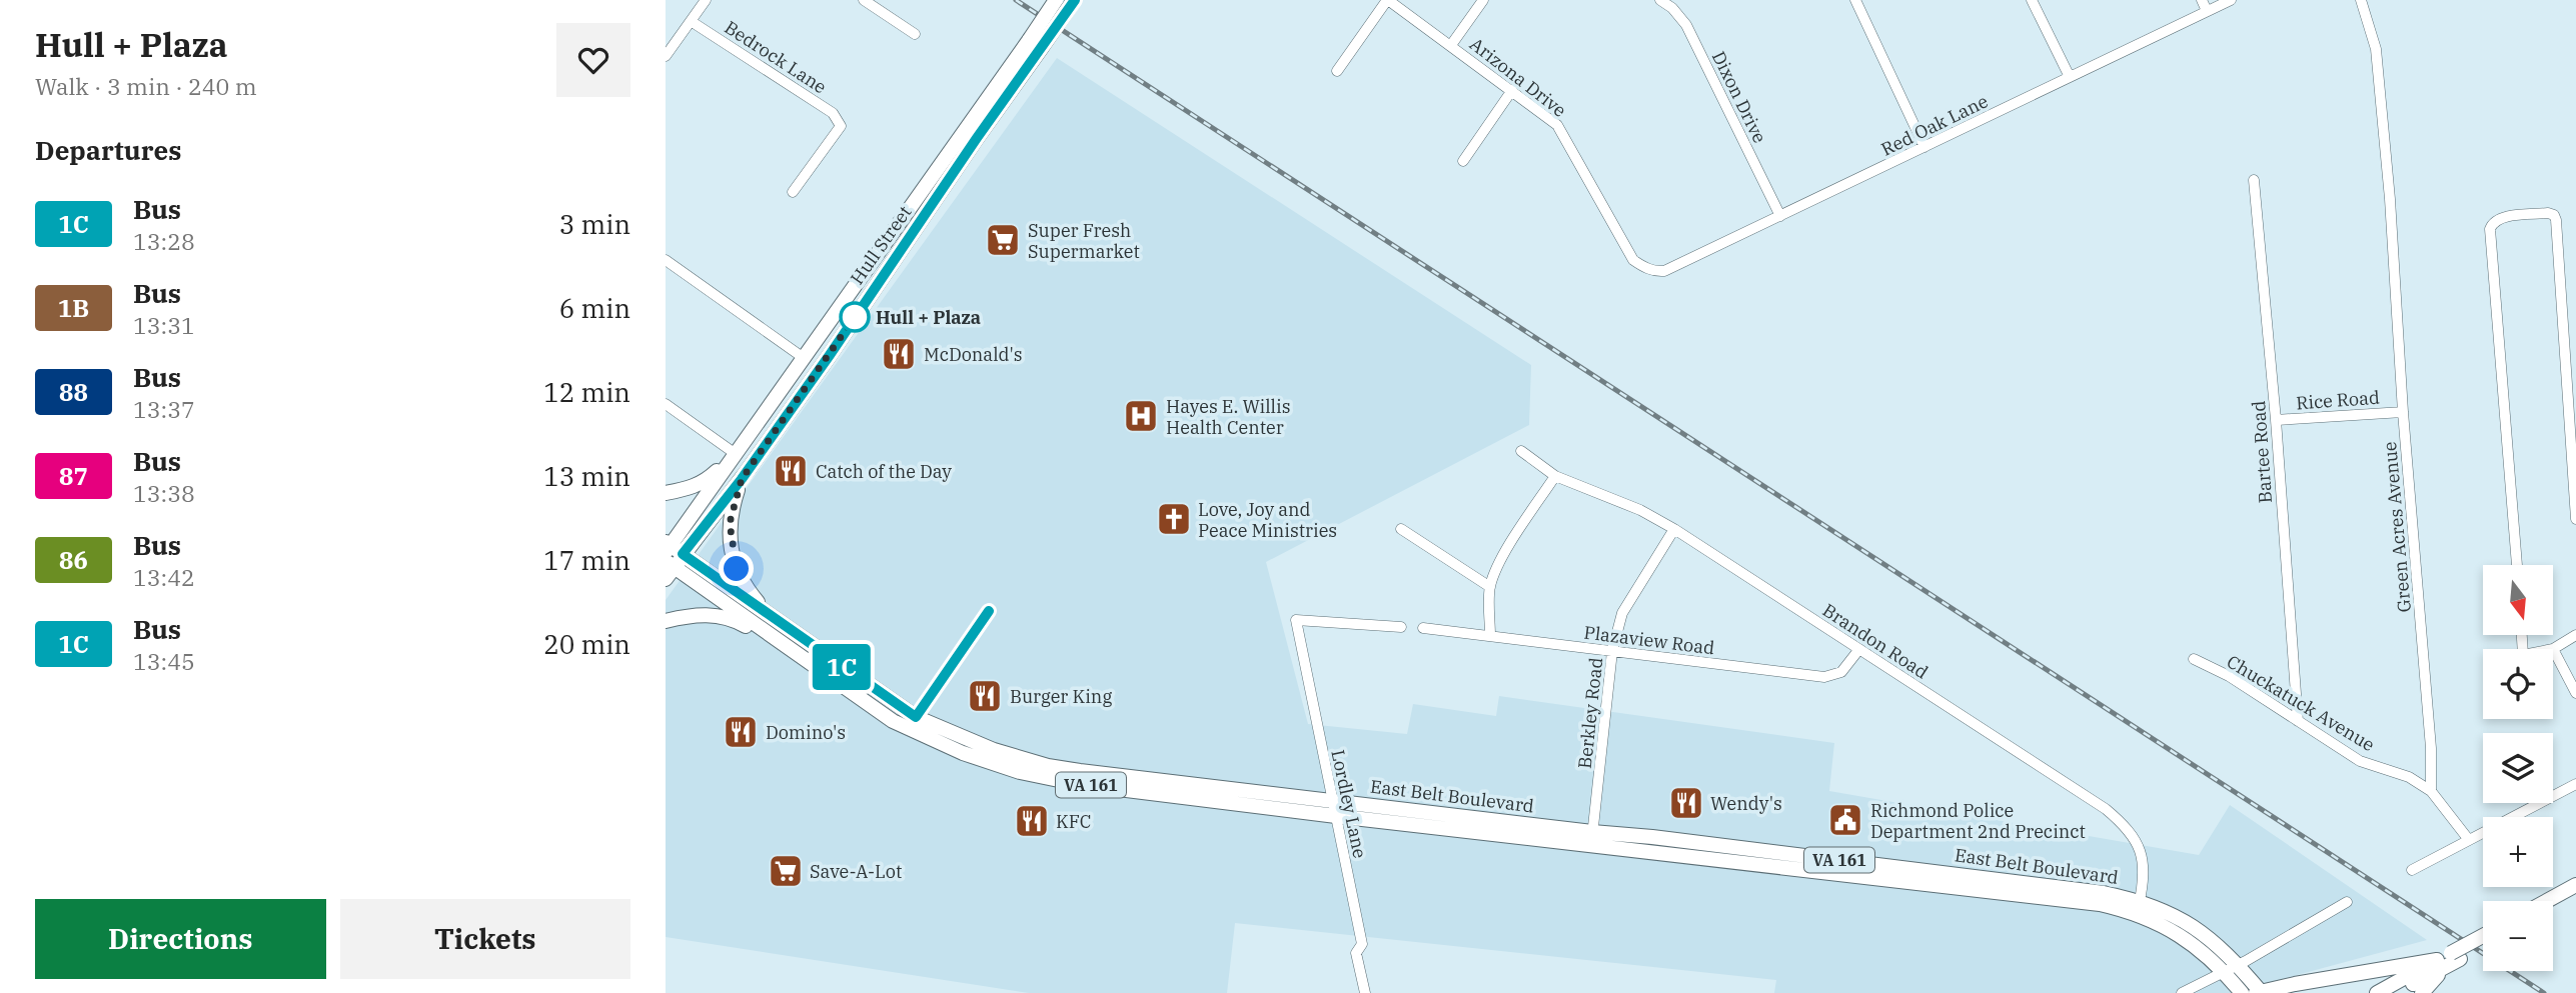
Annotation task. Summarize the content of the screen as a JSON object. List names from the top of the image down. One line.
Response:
{"streets":{"main road":["Hull Street","VA 161","East Belt Boulevard"],"street":["Bedrock Lane","Arizona Drive","Dixon Drive","Red Oak Lane","Rice Road","Bartee Road","Green Acres Avenue","Plazaview Road","Brandon Road","Chuckatuck Avenue","Berkley Road","Lordley Lane"]},"crossings":[["Arizona Drive","Red Oak Lane"],["Dixon Drive","Red Oak Lane"],["Hull Street","East Belt Boulevard"],["Rice Road","Bartee Road"],["Rice Road","Green Acres Avenue"],["Bartee Road","Chuckatuck Avenue"],["Green Acres Avenue","Chuckatuck Avenue"],["Plazaview Road","Brandon Road"],["Plazaview Road","Berkley Road"],["Brandon Road","Berkley Road"],["Brandon Road","East Belt Boulevard"],["Berkley Road","East Belt Boulevard"],["East Belt Boulevard","Lordley Lane"]],"places":{"supermarket":["Super Fresh Supermarket","Save-A-Lot"],"other":["Hull + Plaza"],"restaurant":["McDonald's","Catch of the Day","Burger King","Domino's","Wendy's","KFC"],"hospital":["Hayes E. Willis Health Center"],"church":["Love, Joy and Peace Ministries"],"public building":["Richmond Police Department 2nd Precinct"]},"lines":["bus line 1C"],"north":"bottom","page":{"heading":[["Hull + Plaza","Walk · 3 min · 240 m"],"Departures"],"on_map":"1C","list":[{"mark":"1C","name":"Bus","note":"13:28","value":"3 min"},{"mark":"1B","name":"Bus","note":"13:31","value":"6 min"},{"mark":"88","name":"Bus","note":"13:37","value":"12 min"},{"mark":"87","name":"Bus","note":"13:38","value":"13 min"},{"mark":"86","name":"Bus","note":"13:42","value":"17 min"},{"mark":"1C","name":"Bus","note":"13:45","value":"20 min"}],"map_buttons":["+","−"],"buttons":["Directions","Tickets"]}}
